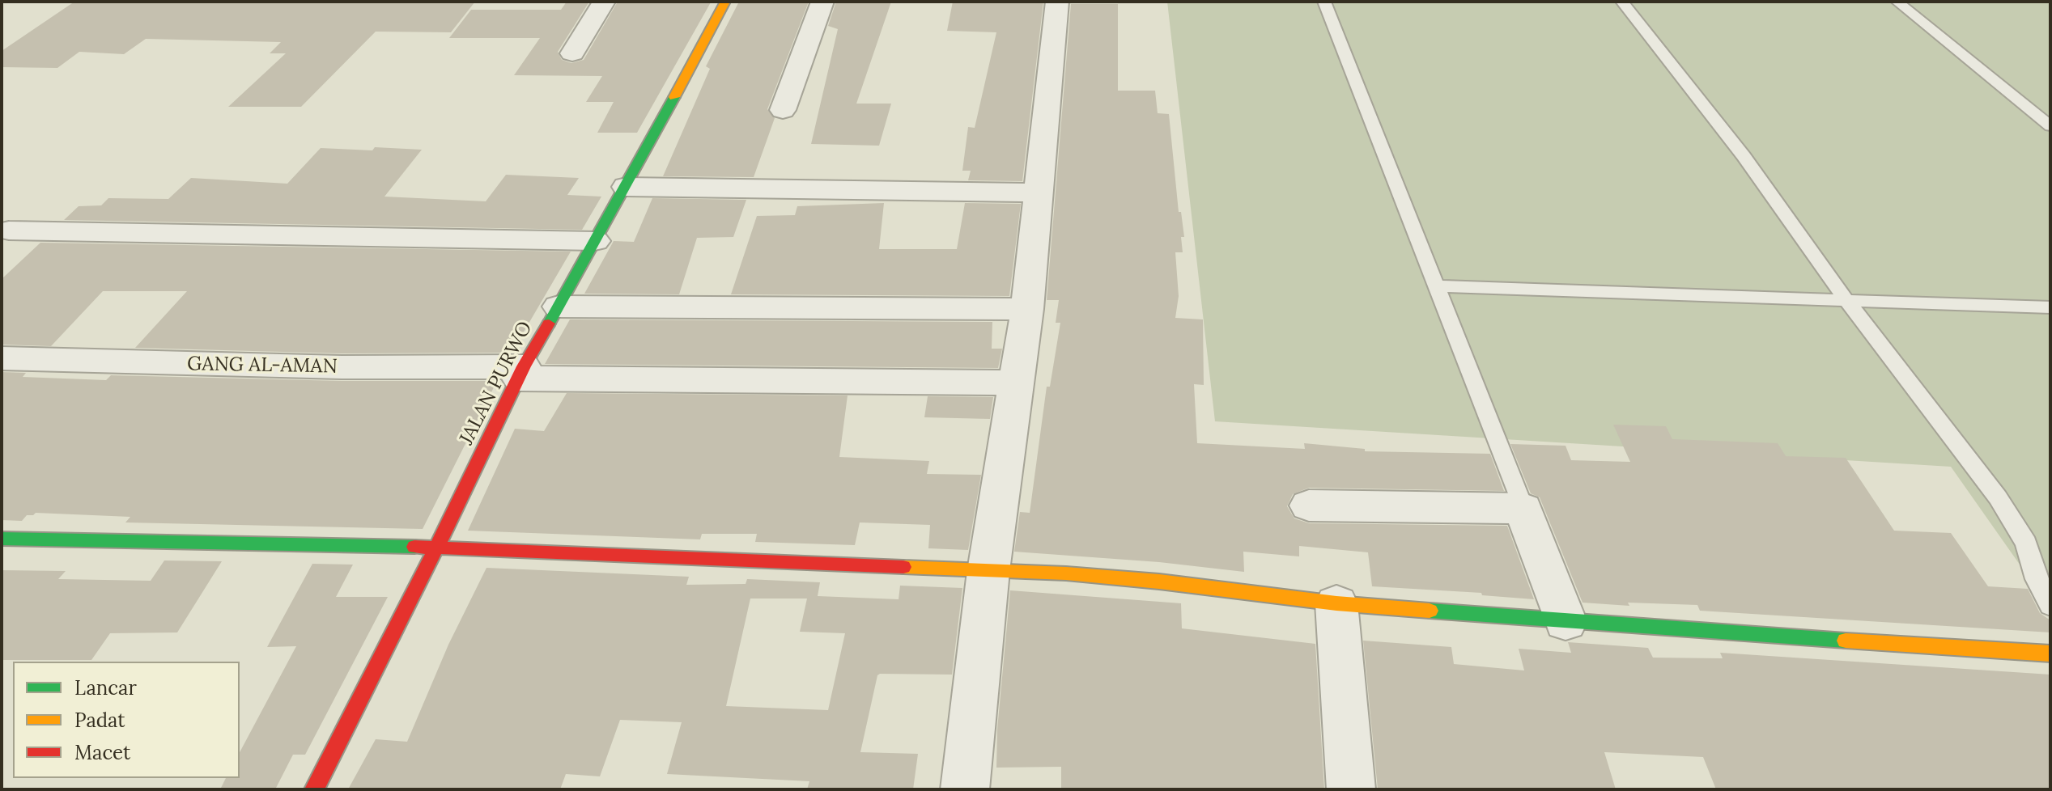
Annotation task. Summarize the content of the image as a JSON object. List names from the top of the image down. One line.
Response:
{"streets":{"street":["GANG AL-AMAN","JALAN PURWO"]},"crossings":[["GANG AL-AMAN","JALAN PURWO"]],"legend":["Lancar","Padat","Macet"]}
